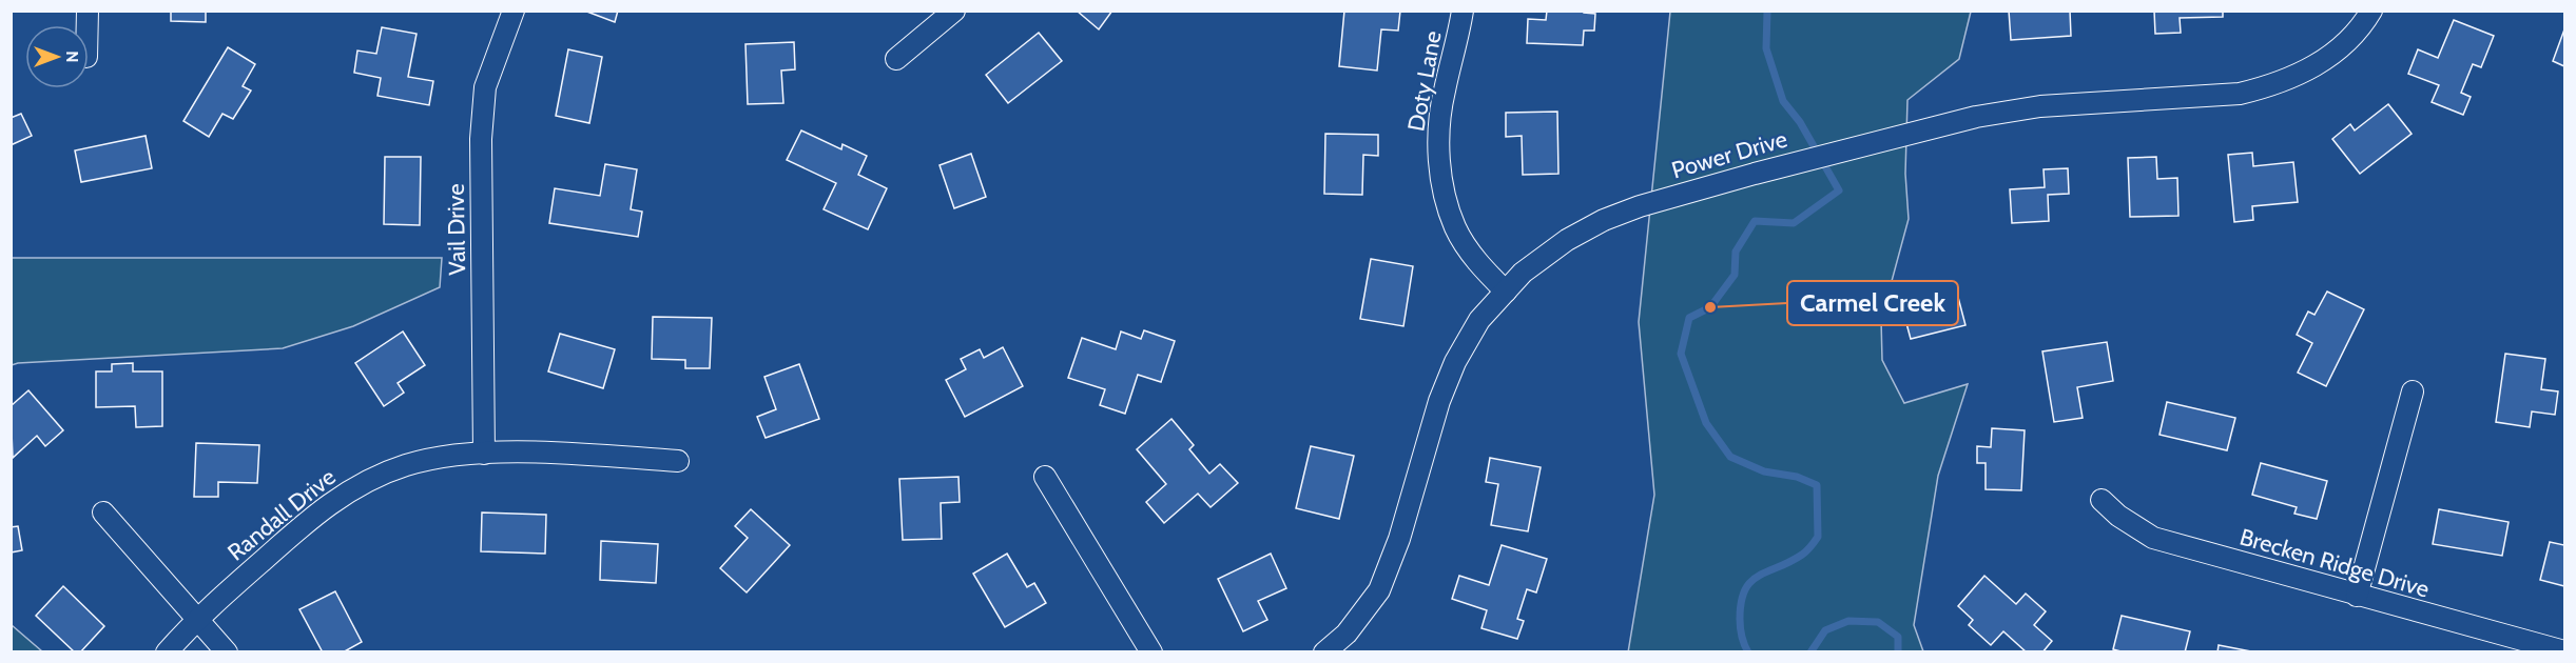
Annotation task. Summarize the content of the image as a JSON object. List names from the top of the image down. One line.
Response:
{"streets":{"street":["Doty Lane","Power Drive","Vail Drive","Randall Drive","Brecken Ridge Drive"]},"crossings":[["Doty Lane","Power Drive"],["Vail Drive","Randall Drive"]],"places":["Carmel Creek"],"north":"right"}
